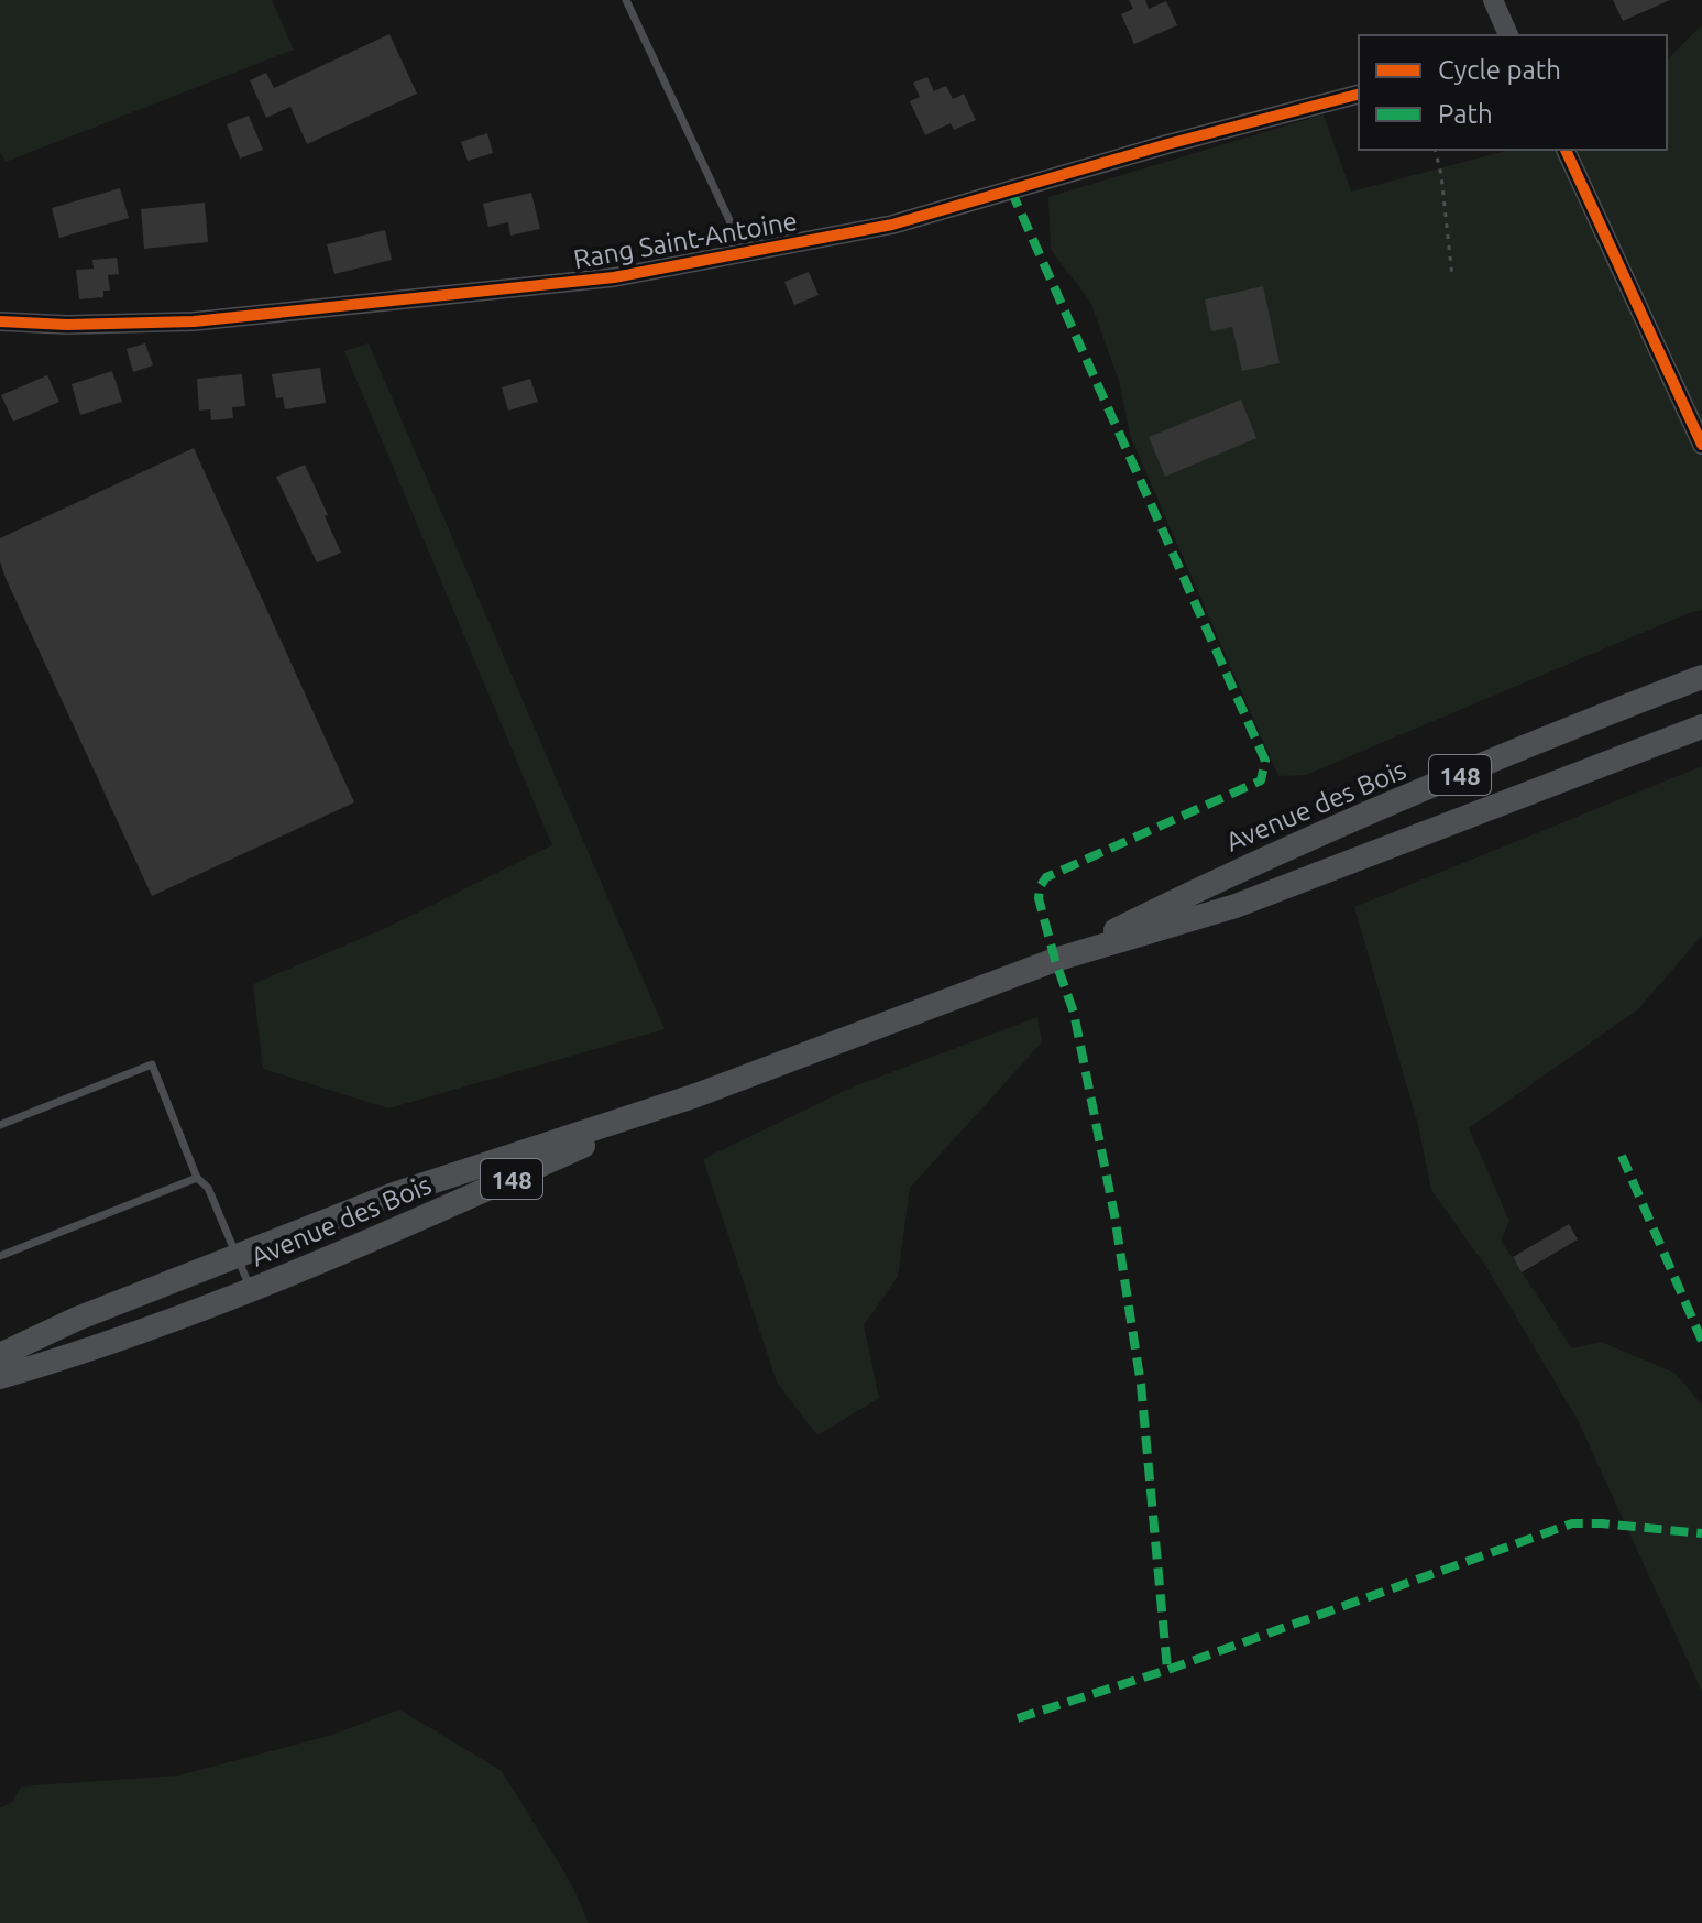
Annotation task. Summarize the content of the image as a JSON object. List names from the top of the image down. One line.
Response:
{"streets":{"main road":["148","Avenue des Bois"],"street":["Rang Saint-Antoine"]},"legend":["Cycle path","Path"]}
